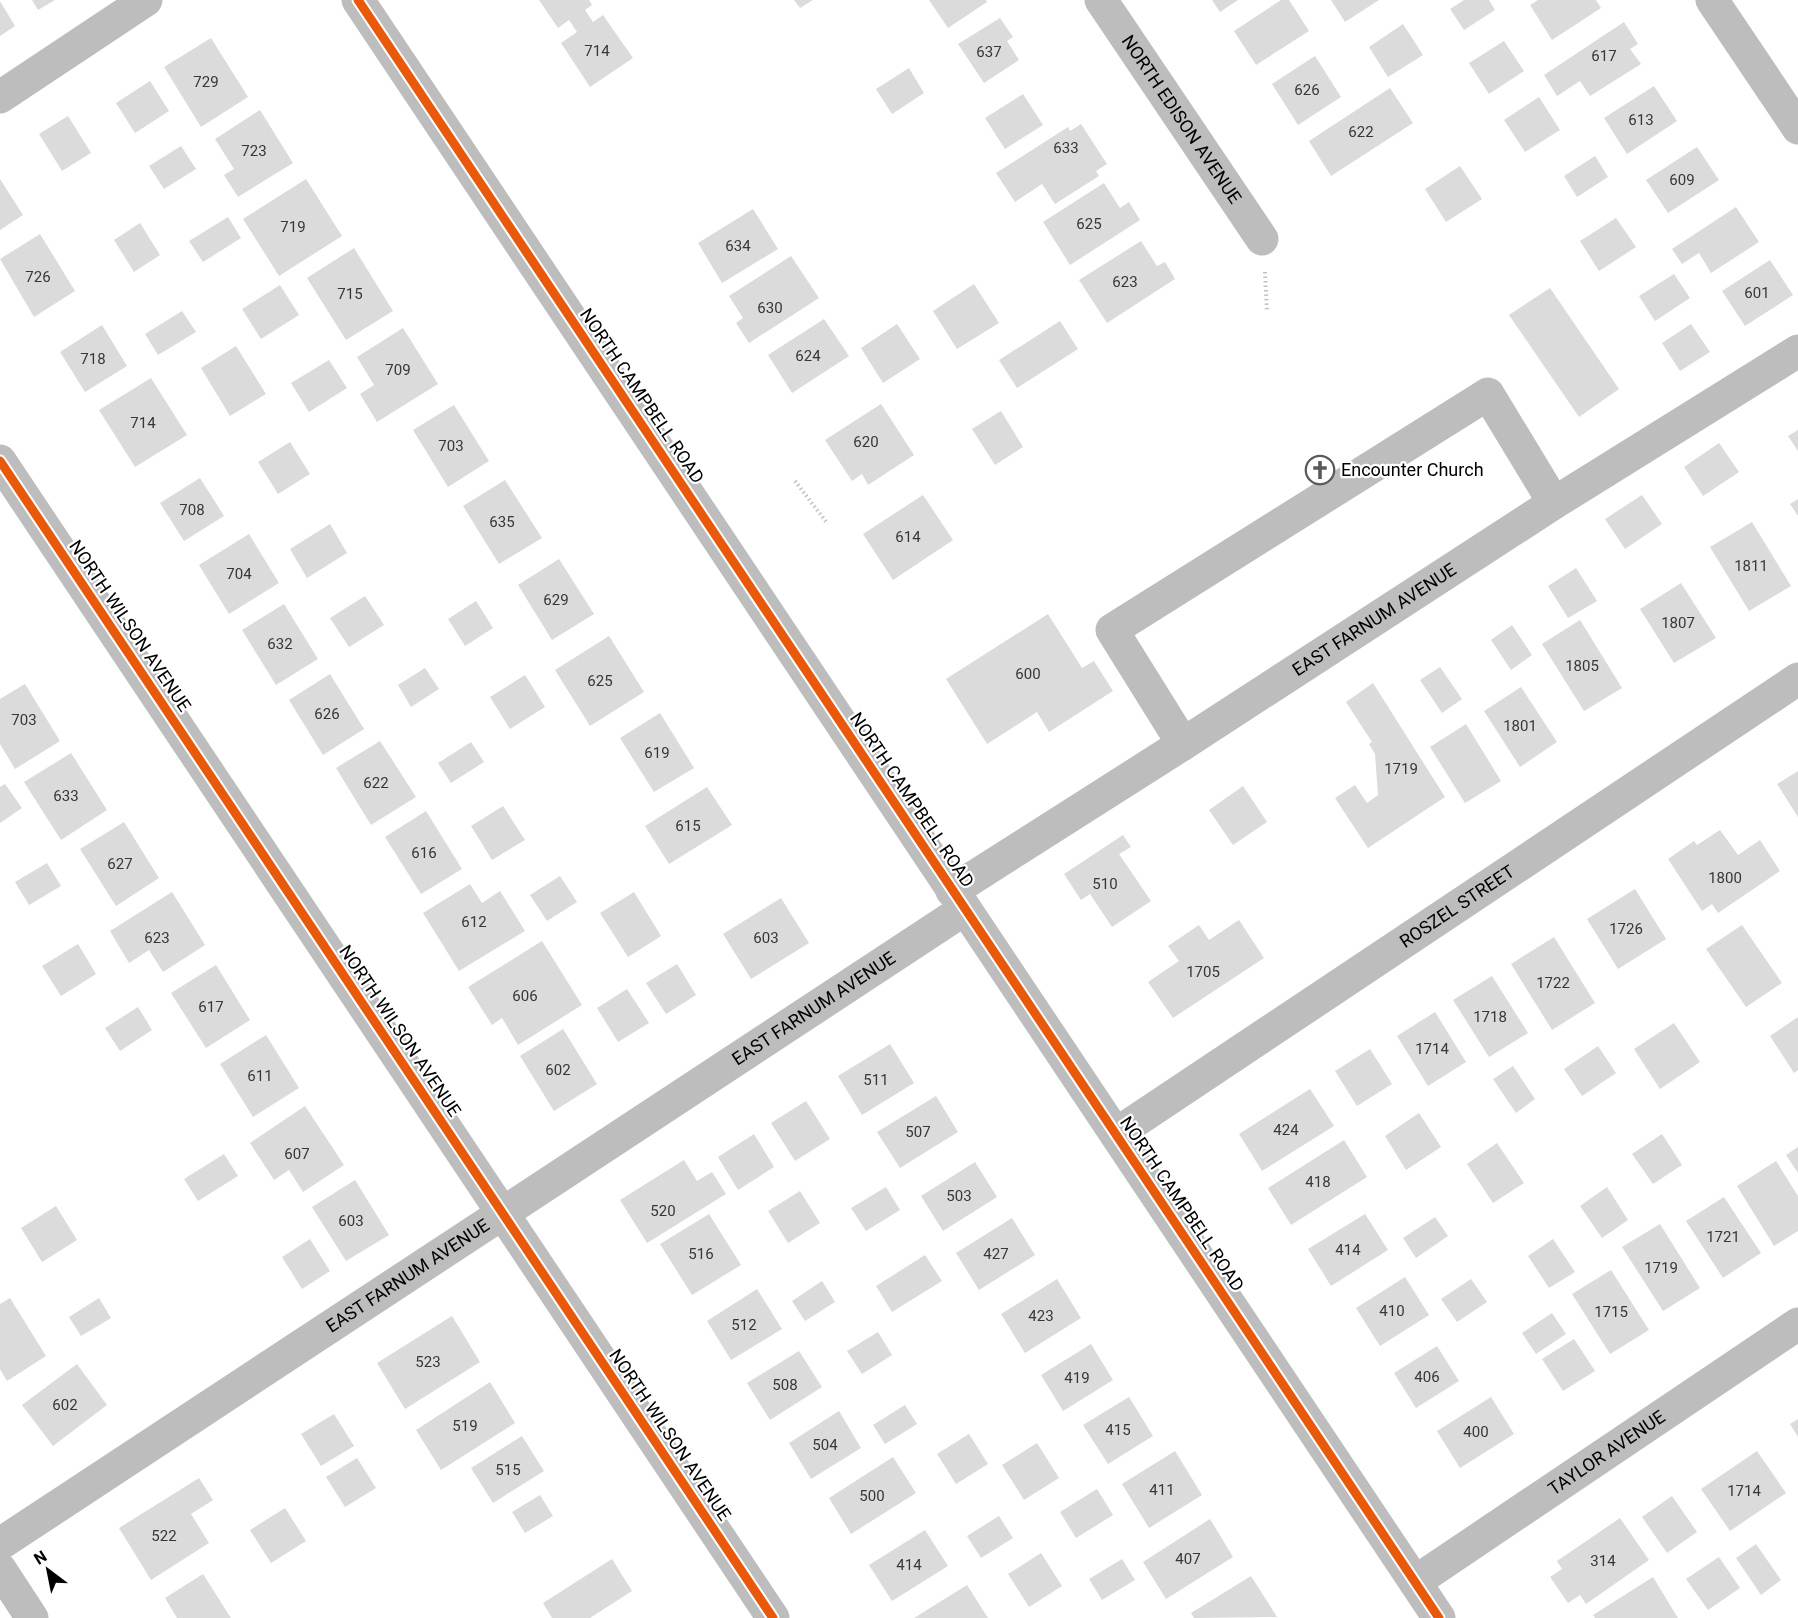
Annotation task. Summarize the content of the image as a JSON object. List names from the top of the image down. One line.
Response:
{"streets":{"street":["NORTH EDISON AVENUE","NORTH CAMPBELL ROAD","EAST FARNUM AVENUE","NORTH WILSON AVENUE","ROSZEL STREET","TAYLOR AVENUE"]},"crossings":[["NORTH CAMPBELL ROAD","EAST FARNUM AVENUE"],["NORTH CAMPBELL ROAD","ROSZEL STREET"],["NORTH CAMPBELL ROAD","TAYLOR AVENUE"],["EAST FARNUM AVENUE","NORTH WILSON AVENUE"]],"places":{"church":["Encounter Church"]},"house_numbers":["714","637","617","729","626","613","622","633","723","609","625","719","634","726","623","601","715","630","624","718","709","714","620","703","708","635","614","1811","704","629","1807","632","1805","600","625","626","703","1801","619","1719","622","633","615","616","627","1800","510","612","1726","623","603","1705","1722","606","617","1718","1714","602","611","511","424","507","607","418","503","520","603","1721","414","516","427","1719","410","1715","423","512","523","406","419","508","602","519","415","400","504","515","411","1714","500","522","407","314","414"],"north":"top left"}
